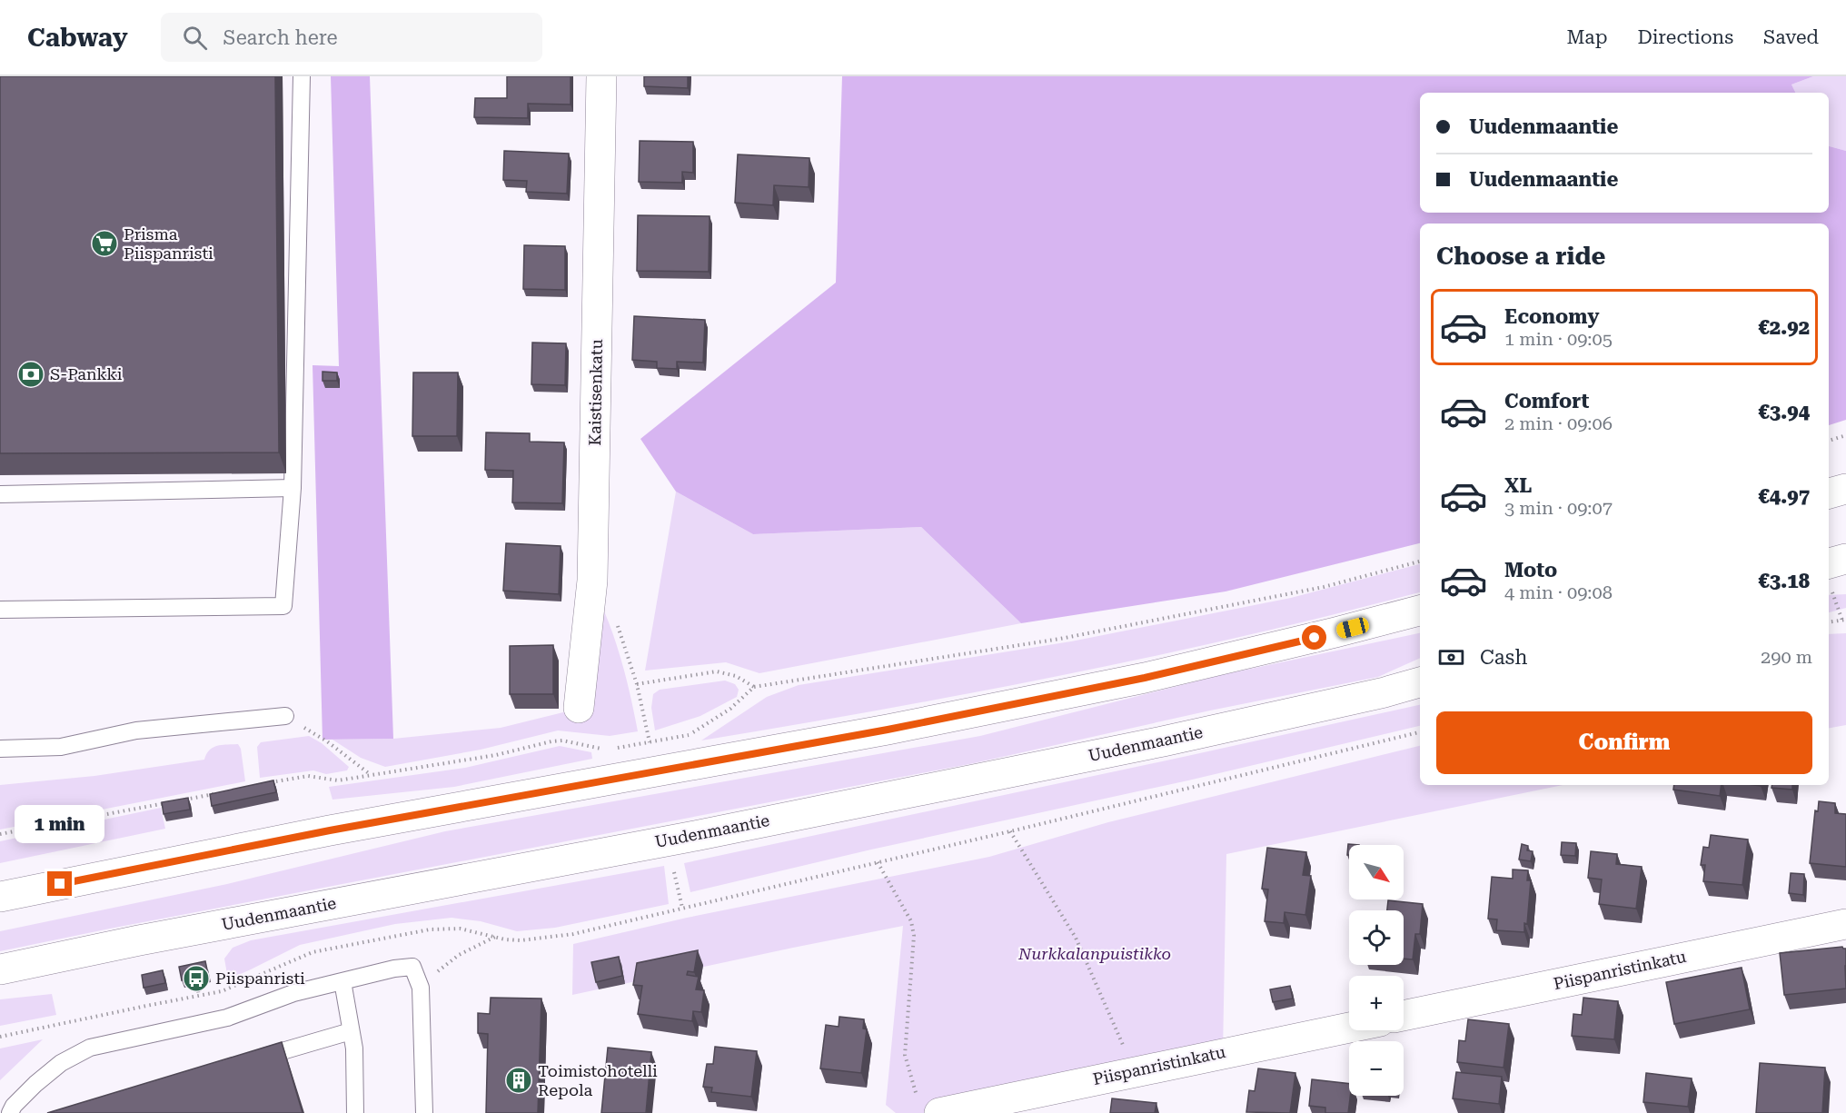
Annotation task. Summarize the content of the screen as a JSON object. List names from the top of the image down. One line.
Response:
{"streets":{"main road":["Kaistisenkatu","Uudenmaantie","Piispanristinkatu"]},"parks":["Nurkkalanpuistikko"],"places":{"supermarket":["Prisma Piispanristi"],"bank":["S-Pankki"],"bus stop":["Piispanristi"],"building":["Toimistohotelli Repola"]},"north":"bottom right","page":{"header":"Cabway","search":"Search here","nav":["Map","Directions","Saved"],"banner":["Uudenmaantie","Uudenmaantie"],"heading":"Choose a ride","list":[{"name":"Economy","note":"1 min · 09:05","value":"€2.92"},{"name":"Comfort","note":"2 min · 09:06","value":"€3.94"},{"name":"XL","note":"3 min · 09:07","value":"€4.97"},{"name":"Moto","note":"4 min · 09:08","value":"€3.18"}],"pay":["Cash","290 m"],"buttons":"Confirm","bubble":"1 min","map_buttons":["+","−"]}}
